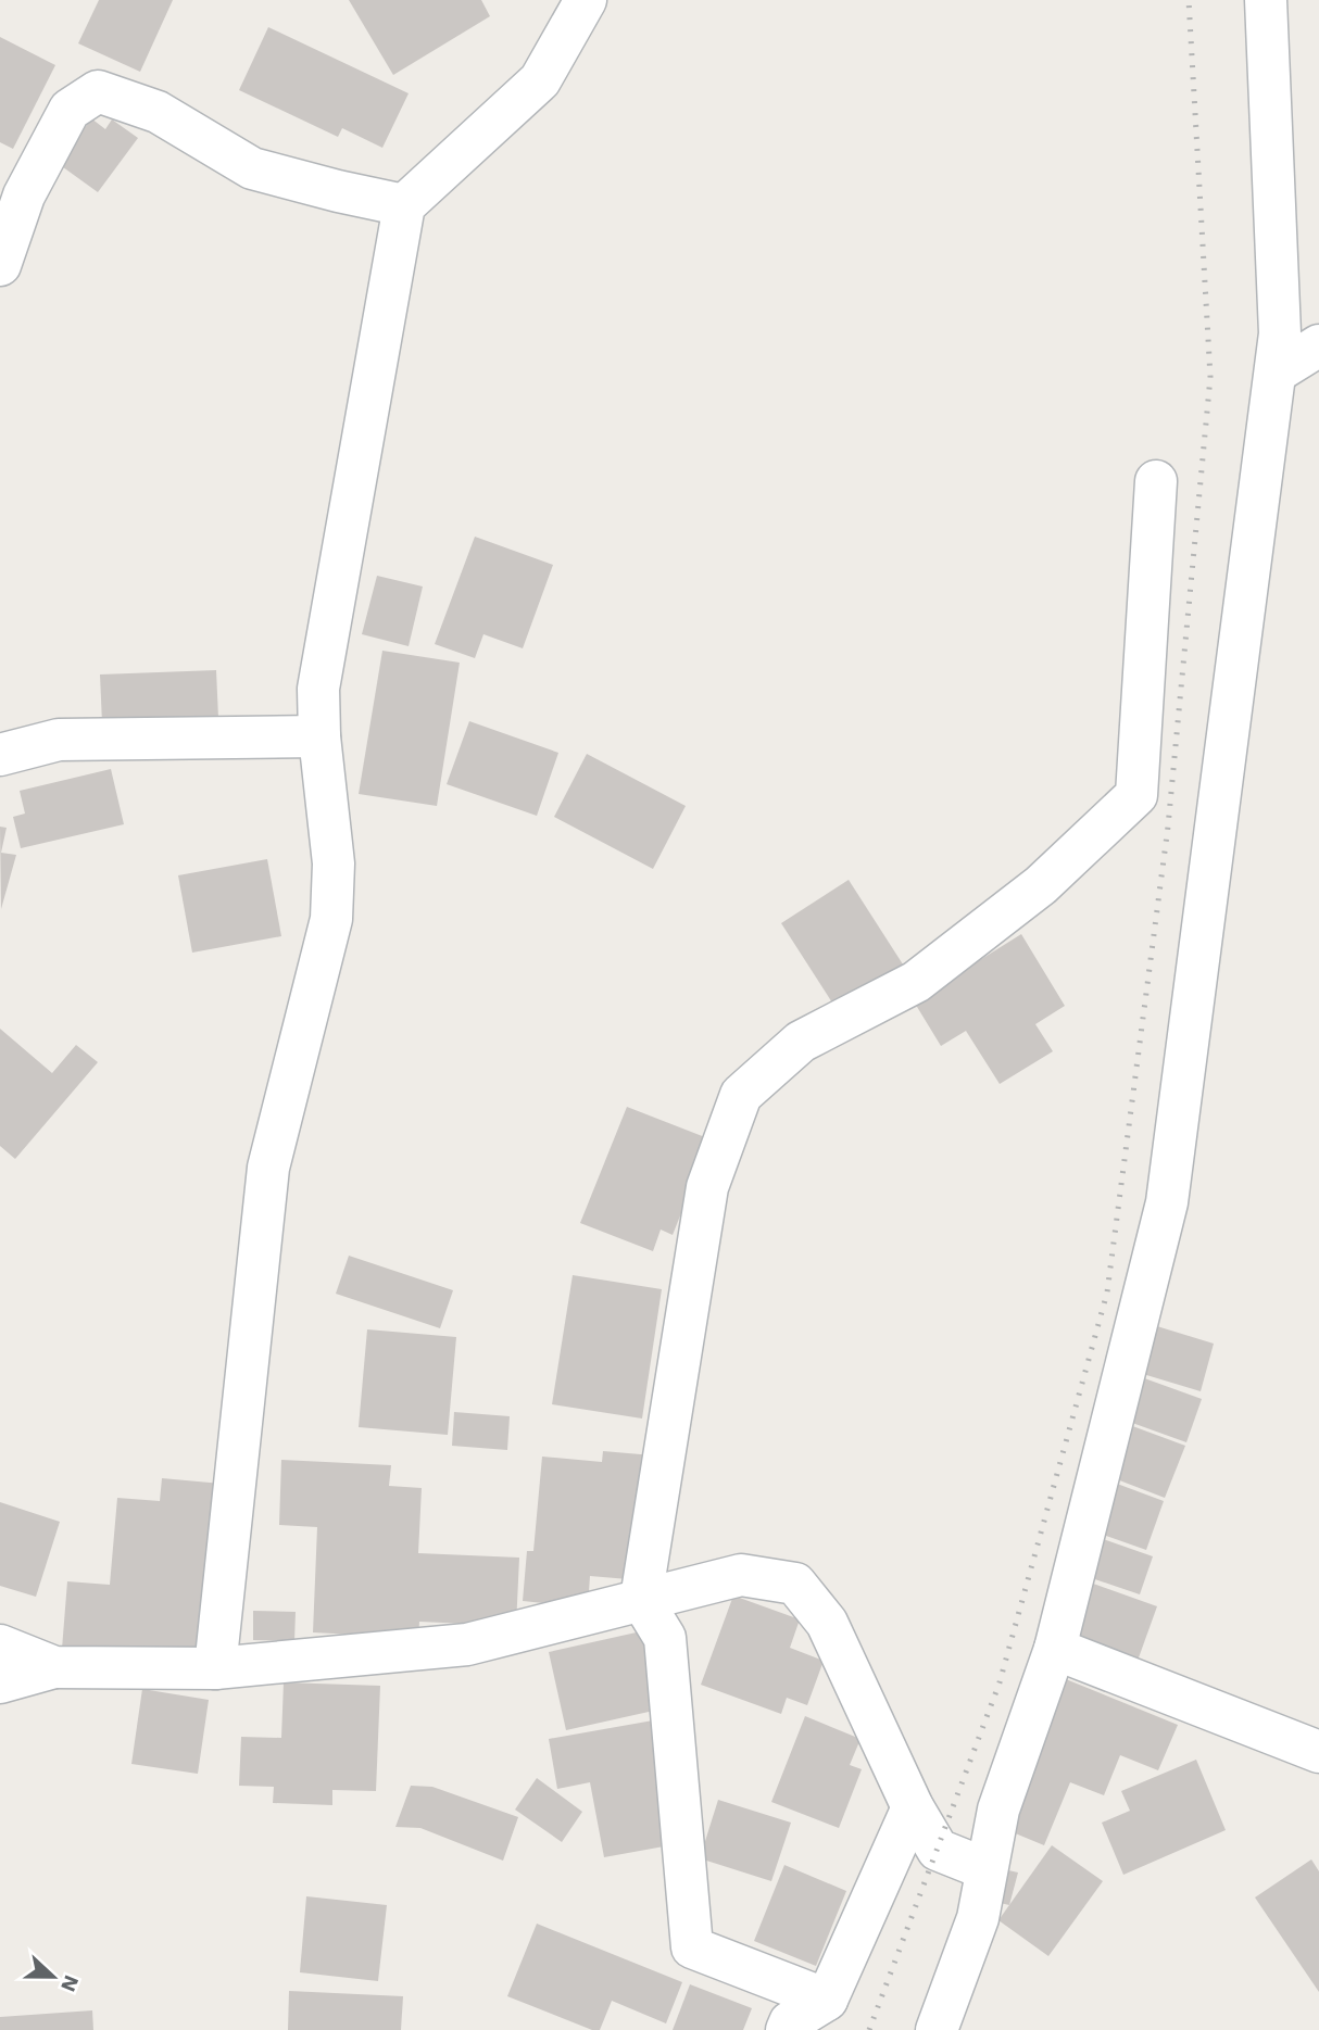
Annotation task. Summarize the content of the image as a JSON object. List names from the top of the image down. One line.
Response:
{"north":"right"}
